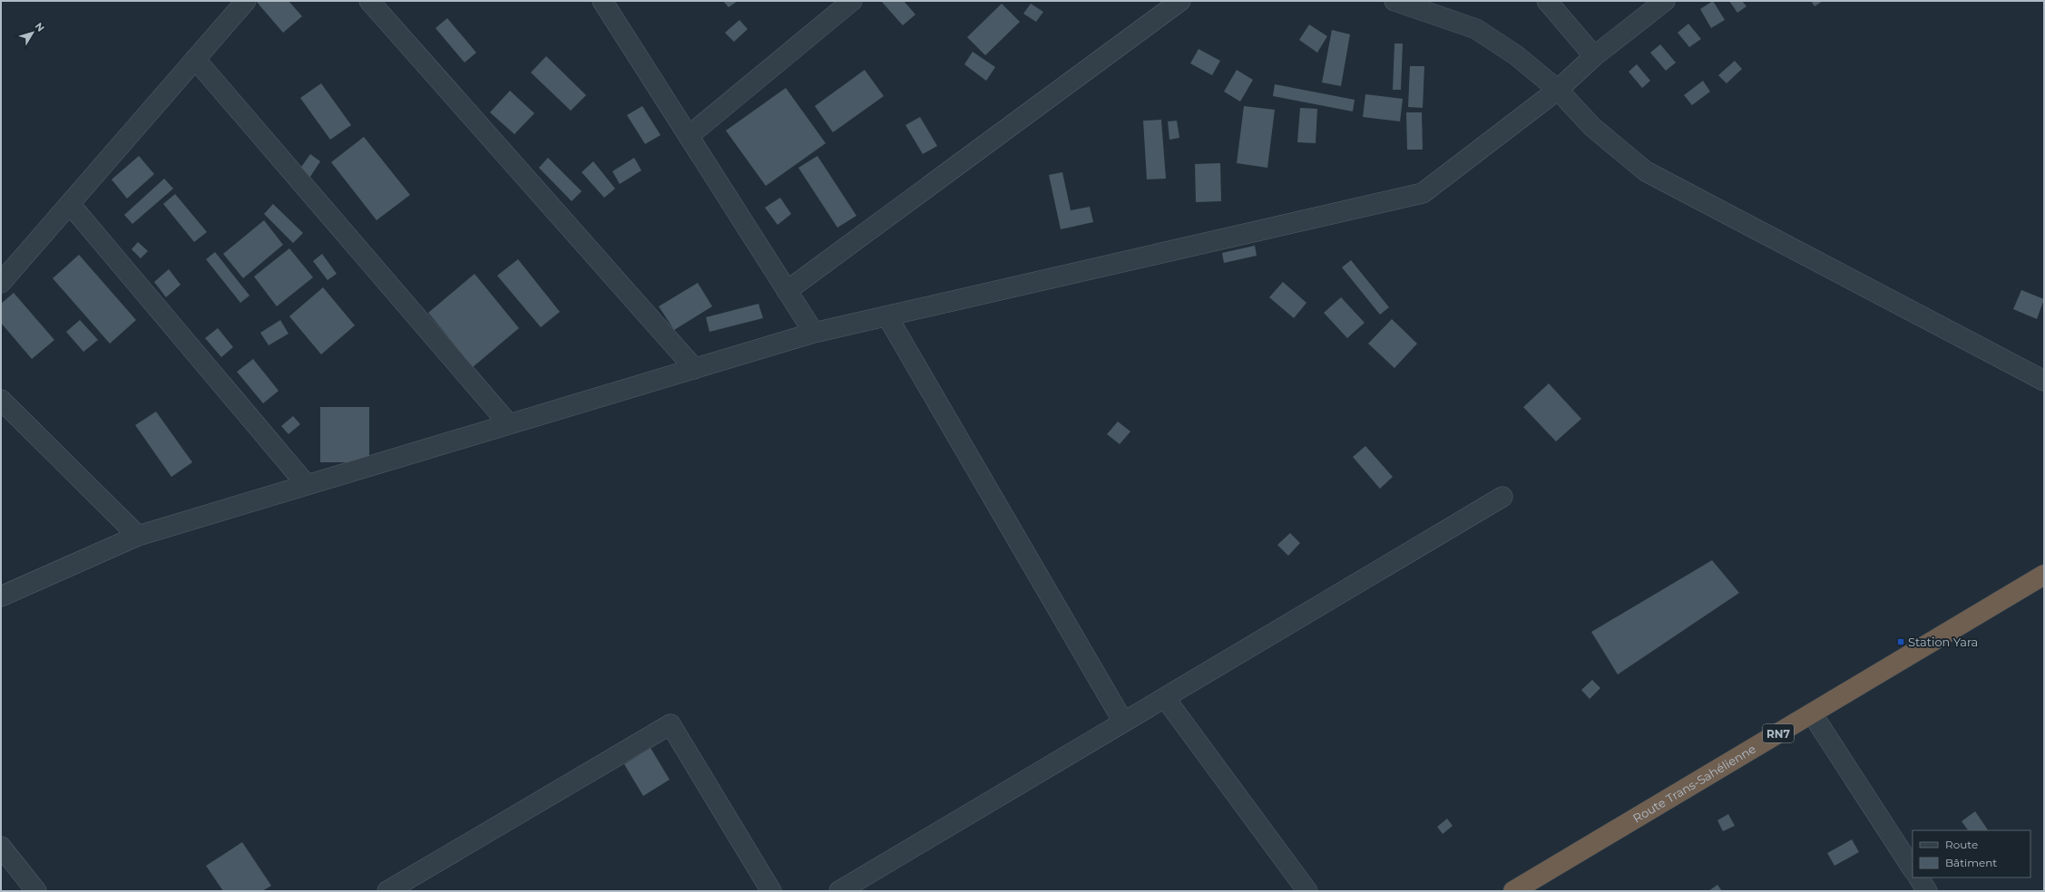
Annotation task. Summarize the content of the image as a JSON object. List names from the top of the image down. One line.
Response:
{"streets":{"highway":["RN7","Route Trans-Sahélienne"]},"places":{"transit":["Station Yara"]},"legend":["Route","Bâtiment"],"north":"top right"}
